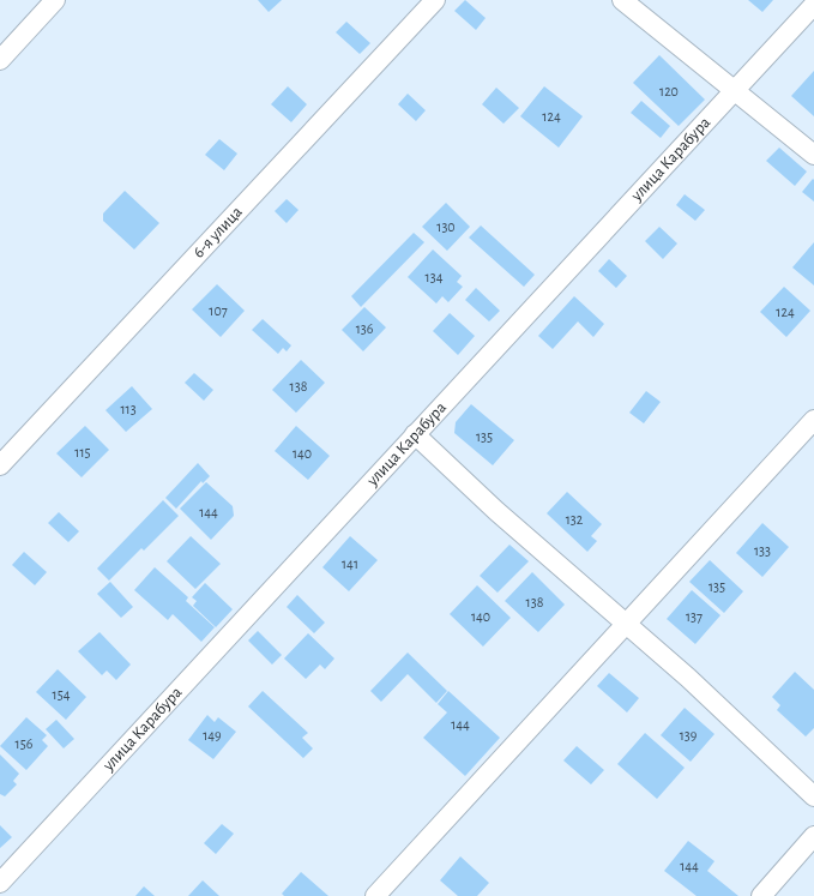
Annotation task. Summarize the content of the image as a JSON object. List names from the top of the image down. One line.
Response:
{"streets":{"street":["улица Карабура","6-я улица"]},"house_numbers":["120","124","130","134","107","124","136","138","113","135","115","140","144","132","133","141","135","138","140","137","154","144","149","139","156","144"]}
